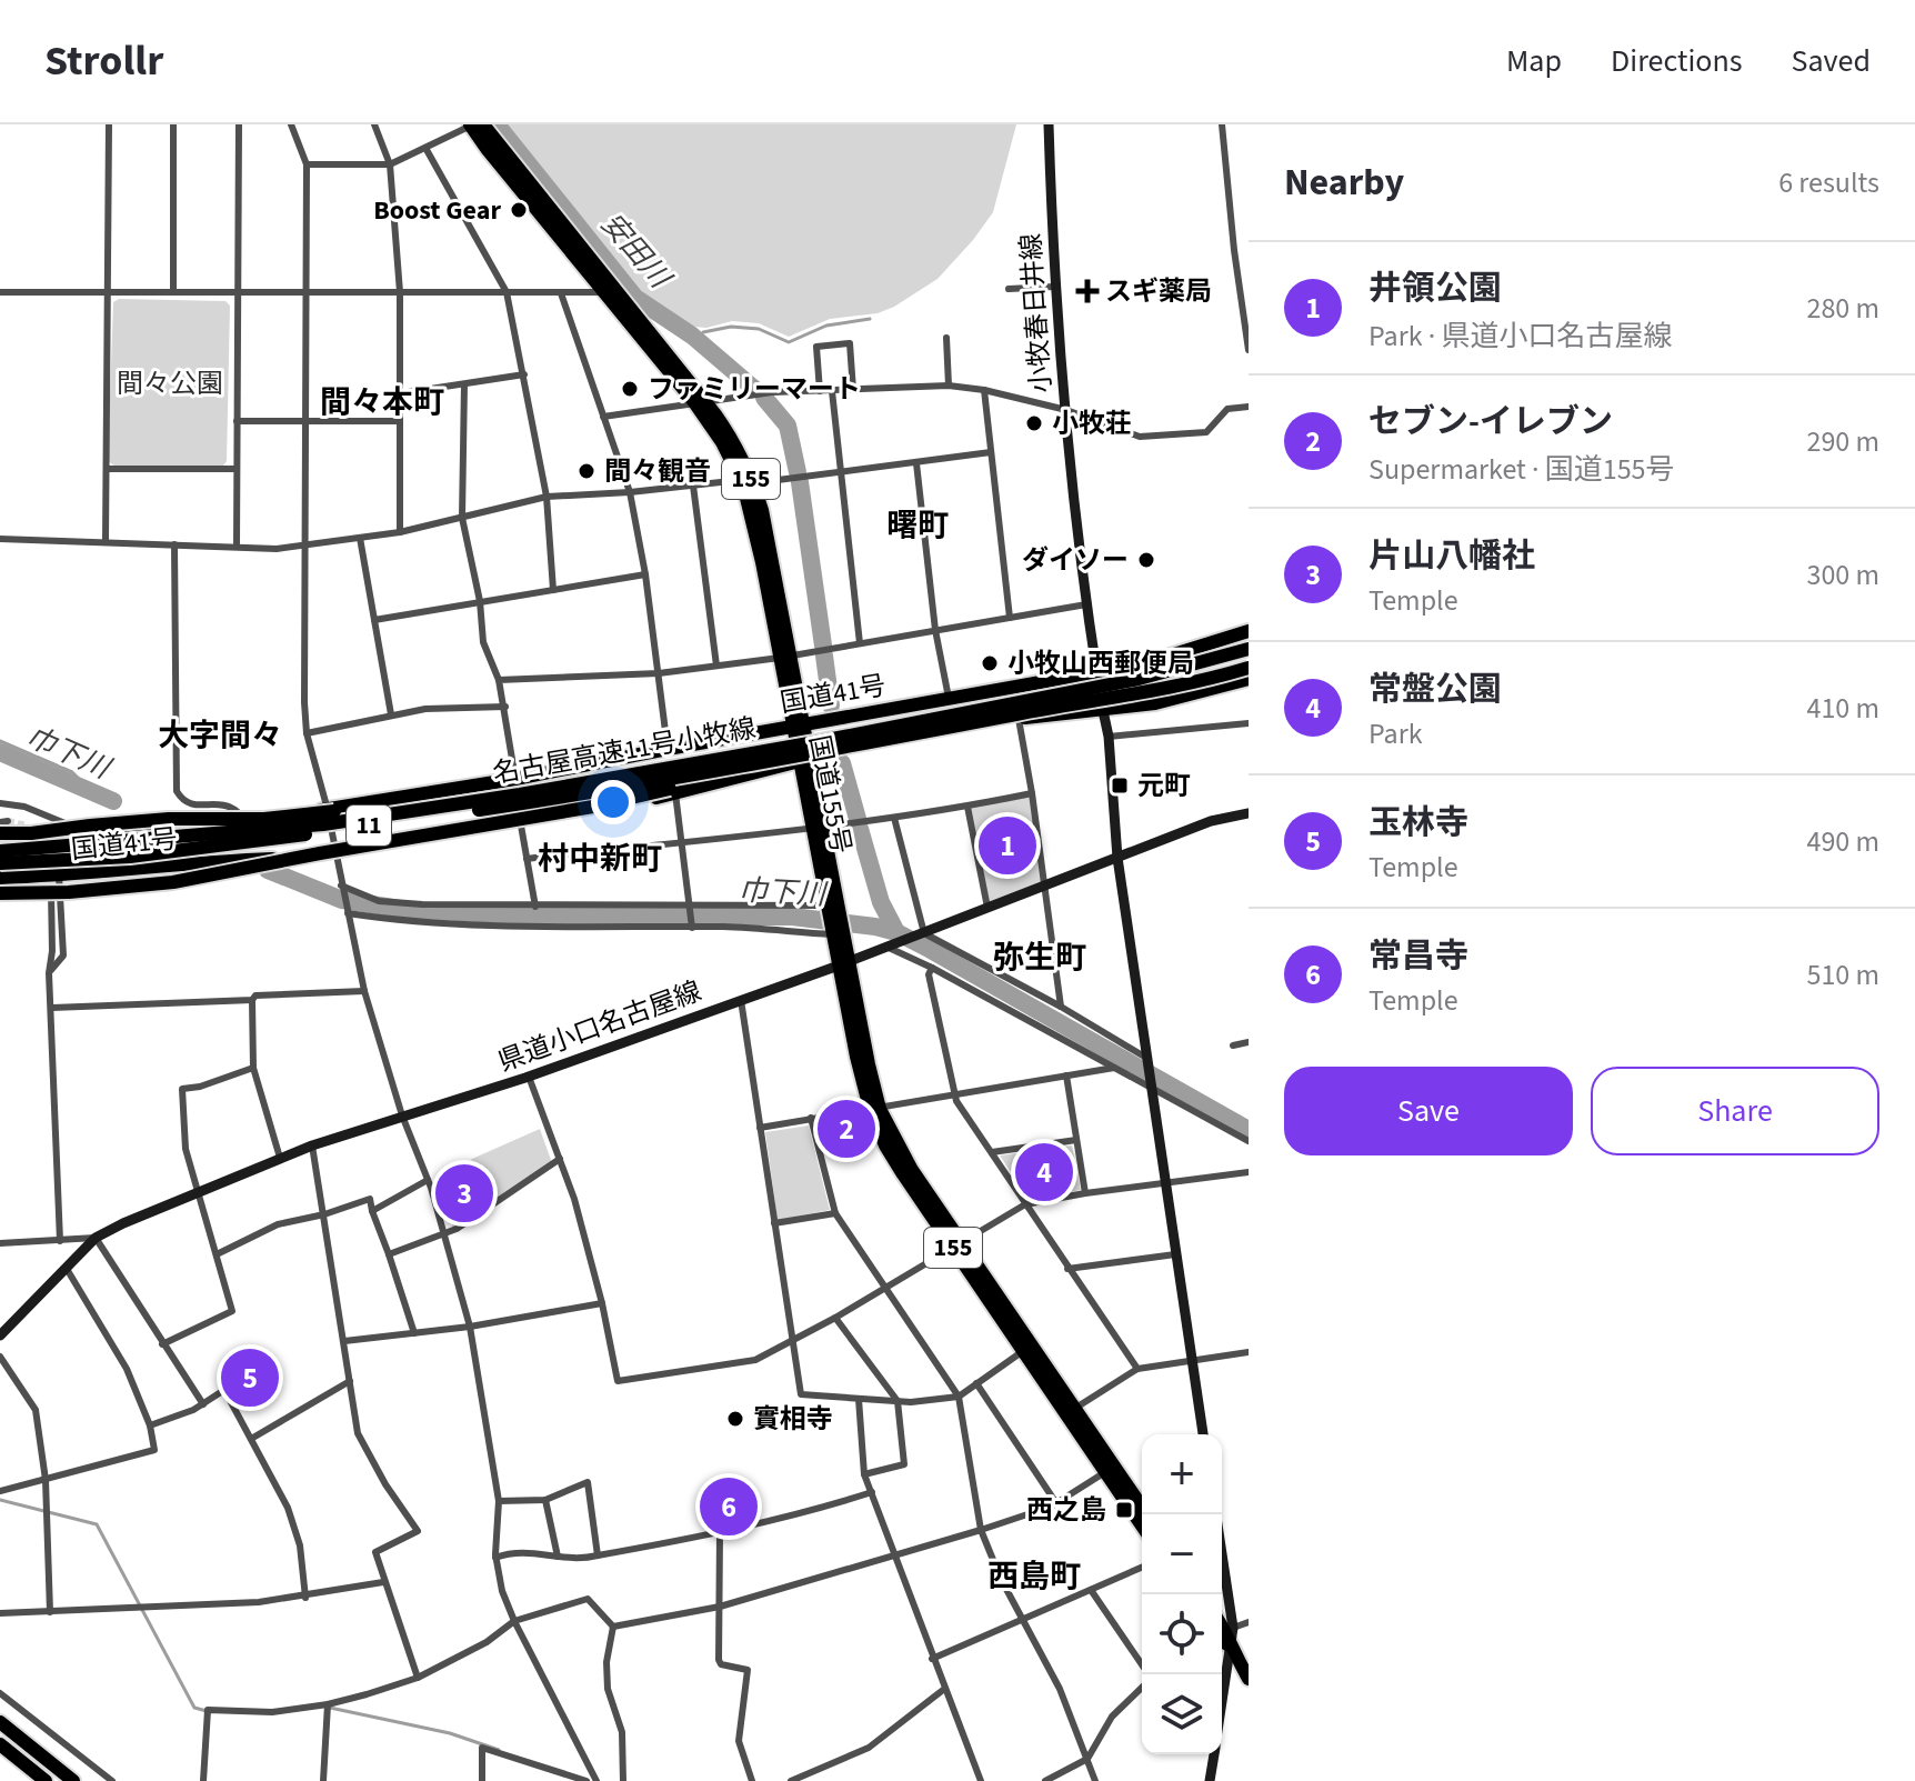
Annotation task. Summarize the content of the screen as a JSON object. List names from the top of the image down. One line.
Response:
{"streets":{"highway":["155","国道41号","名古屋高速11号小牧線","国道155号","11"],"main road":["小牧春日井線","県道小口名古屋線"]},"crossings":[["小牧春日井線","国道41号"],["小牧春日井線","県道小口名古屋線"],["国道41号","国道155号"],["名古屋高速11号小牧線","11"],["国道155号","県道小口名古屋線"]],"districts":["間々本町","曙町","大字間々","村中新町","弥生町","西島町"],"water":["安田川","巾下川"],"parks":["間々公園"],"places":{"other":["Boost Gear","ファミリーマート","小牧荘","間々観音","ダイソー","小牧山西郵便局","實相寺"],"health":["スギ薬局"],"transit":["元町","西之島"]},"page":{"header":"Strollr","nav":["Map","Directions","Saved"],"heading":["Nearby","6 results"],"list":[{"mark":"1","name":"井領公園","note":"Park · 県道小口名古屋線","value":"280 m"},{"mark":"2","name":"セブン-イレブン","note":"Supermarket · 国道155号","value":"290 m"},{"mark":"3","name":"片山八幡社","note":"Temple","value":"300 m"},{"mark":"4","name":"常盤公園","note":"Park","value":"410 m"},{"mark":"5","name":"玉林寺","note":"Temple","value":"490 m"},{"mark":"6","name":"常昌寺","note":"Temple","value":"510 m"}],"pins":["1","2","4","3","5","6"],"buttons":["Save","Share"],"map_buttons":["+","−"]}}
